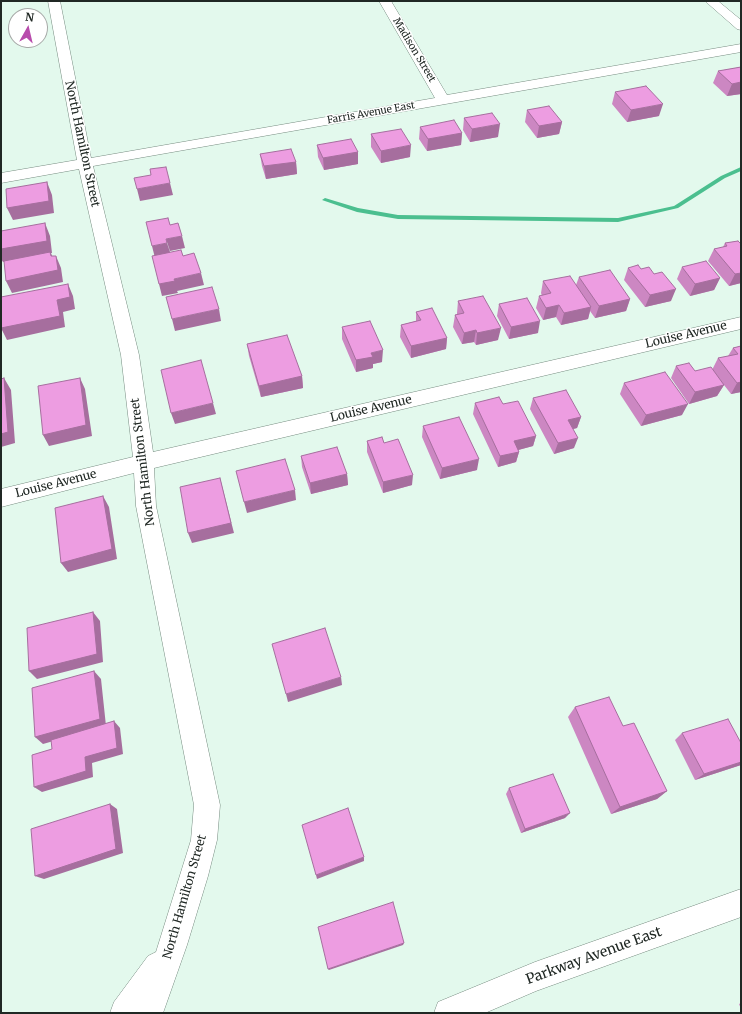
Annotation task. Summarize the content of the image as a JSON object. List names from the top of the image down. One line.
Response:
{"streets":{"street":["Madison Street","Farris Avenue East","North Hamilton Street","Louise Avenue","Parkway Avenue East"]},"crossings":[["Madison Street","Farris Avenue East"],["Farris Avenue East","North Hamilton Street"],["North Hamilton Street","Louise Avenue"]],"north":"top"}
